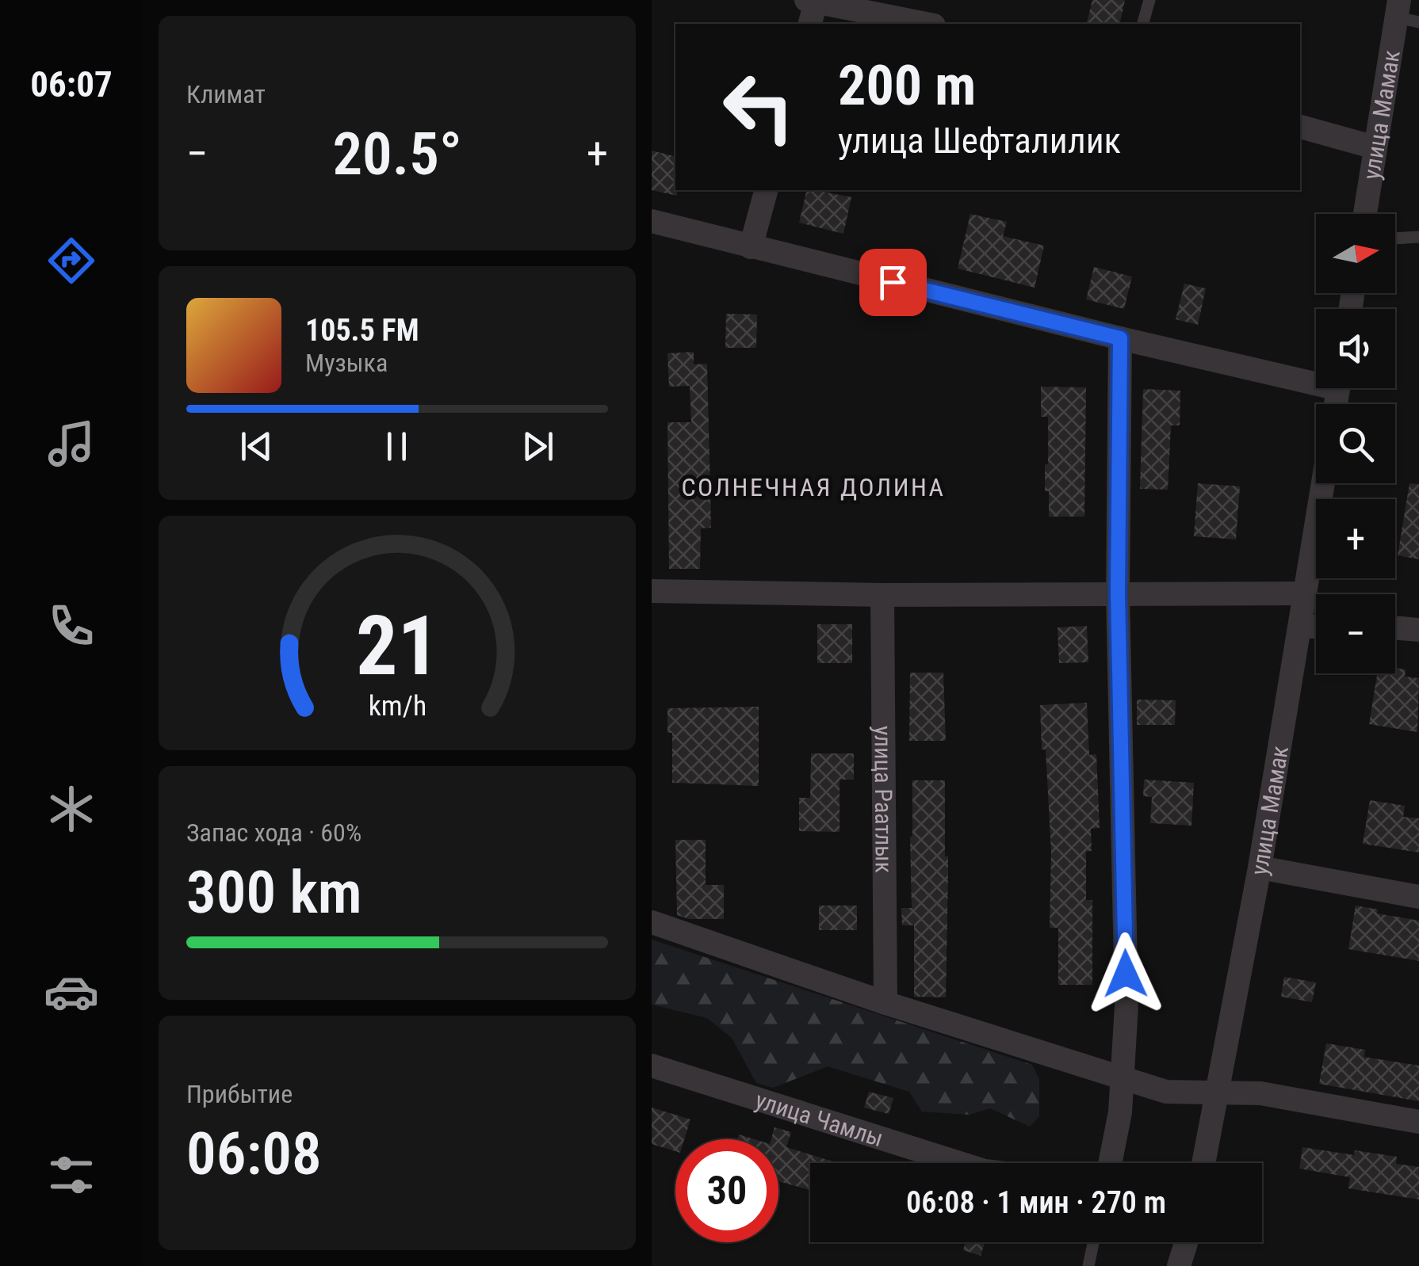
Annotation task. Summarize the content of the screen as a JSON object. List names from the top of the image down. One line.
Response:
{"streets":{"street":["улица Мамак","улица Раатлык","улица Чамлы"]},"districts":["СОЛНЕЧНАЯ ДОЛИНА"],"north":"right","page":{"tabs":"06:07","tile":["Климат",["Запас хода · 60%","300 km"],["Прибытие","06:08"]],"turn":["200 m","улица Шефталилик"],"heat":["−","20.5°","+"],"map_buttons":["+","−"],"song":["105.5 FM","Музыка"],"limit":"30","trip":"06:08 · 1 мин · 270 m","gauge":["21","km/h"]}}
